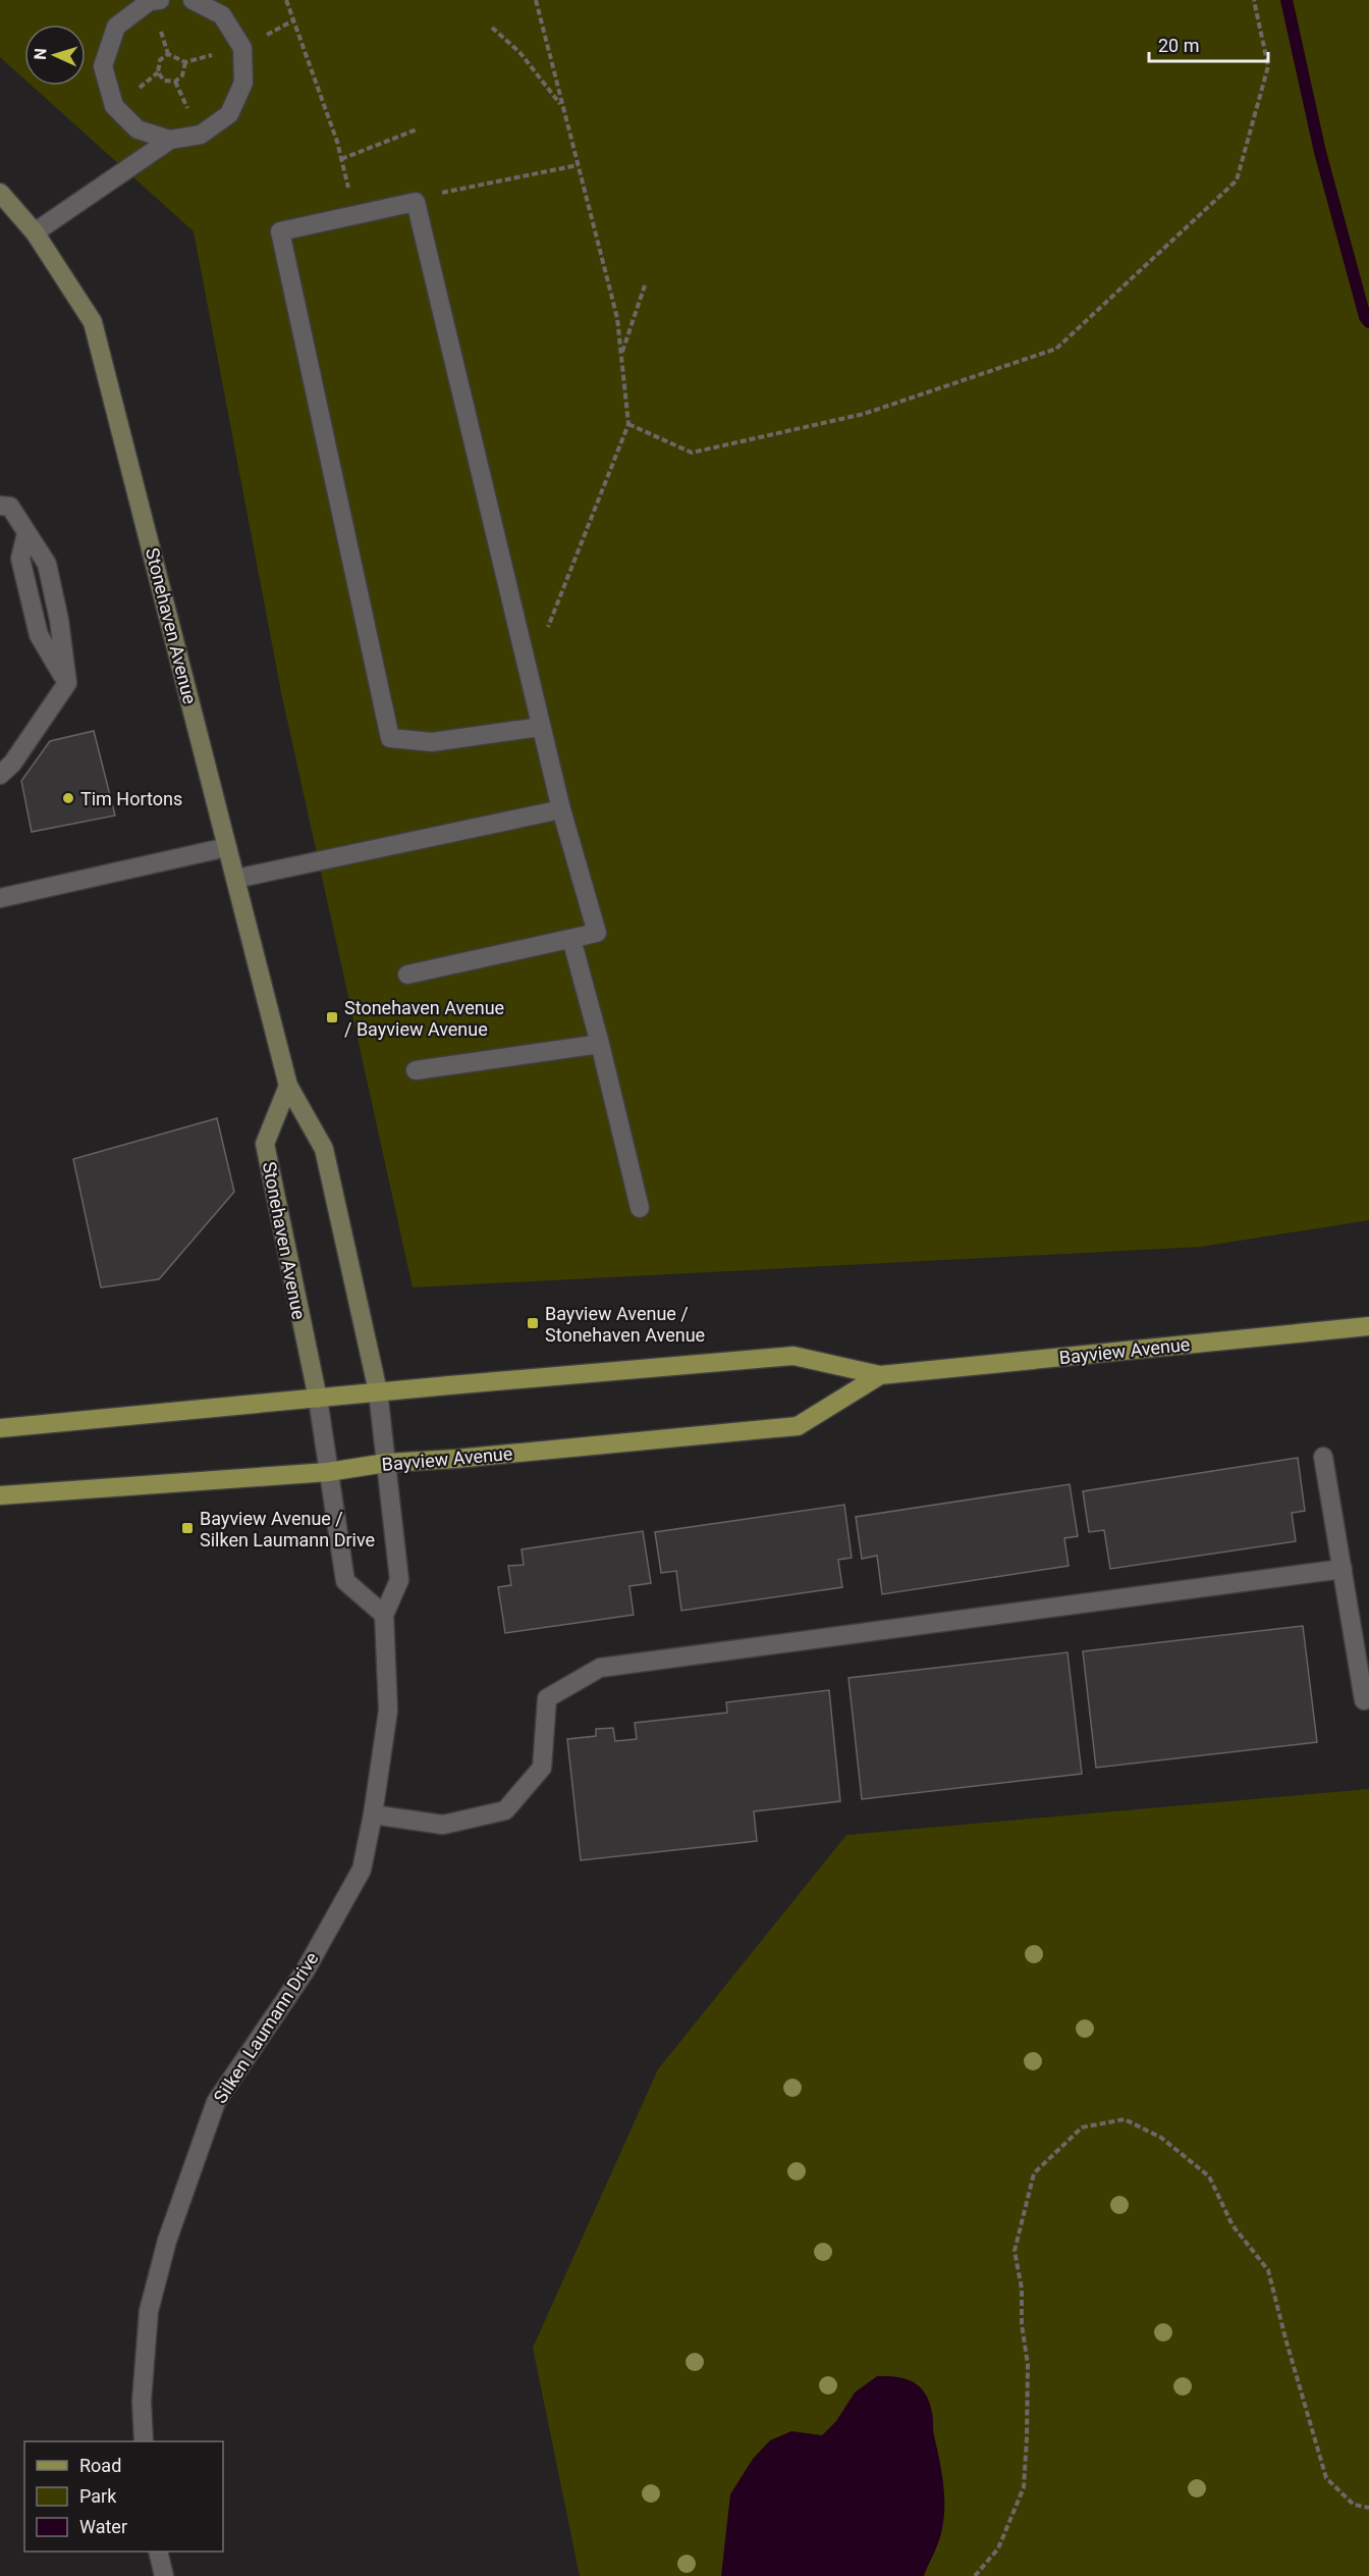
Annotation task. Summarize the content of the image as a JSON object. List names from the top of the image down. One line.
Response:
{"streets":{"main road":["Bayview Avenue"],"street":["Stonehaven Avenue","Silken Laumann Drive"]},"crossings":[["Stonehaven Avenue","Bayview Avenue"],["Stonehaven Avenue","Silken Laumann Drive"],["Bayview Avenue","Silken Laumann Drive"]],"places":{"other":["Tim Hortons"],"transit":["Stonehaven Avenue / Bayview Avenue","Bayview Avenue / Stonehaven Avenue","Bayview Avenue / Silken Laumann Drive"]},"legend":["Road","Park","Water"],"scale_bar":"20 m","north":"left"}
